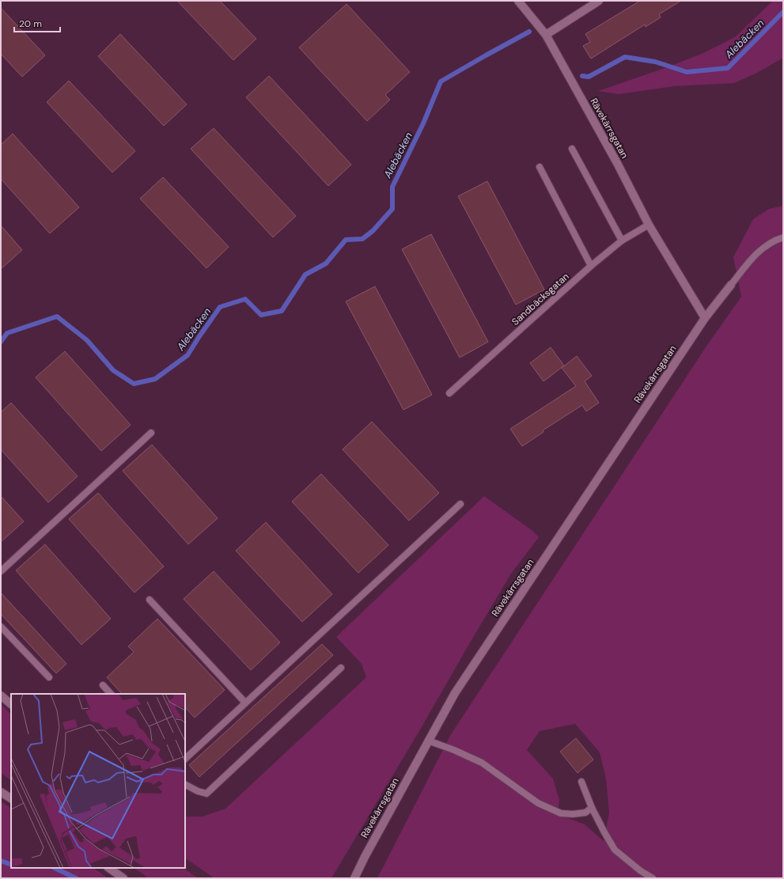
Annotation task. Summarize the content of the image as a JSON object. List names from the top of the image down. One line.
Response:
{"streets":{"street":["Rävekärrsgatan"],"lane":["Sandbäcksgatan"]},"crossings":[["Rävekärrsgatan","Sandbäcksgatan"]],"water":["Alebäcken"],"scale_bar":"20 m"}
